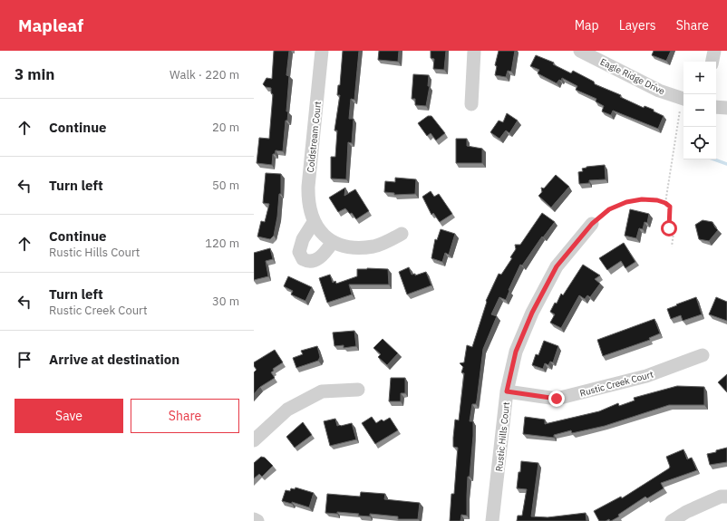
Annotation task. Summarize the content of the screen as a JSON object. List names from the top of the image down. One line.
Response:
{"streets":{"street":["Eagle Ridge Drive","Coldstream Court","Rustic Creek Court","Rustic Hills Court"]},"crossings":[["Rustic Creek Court","Rustic Hills Court"]],"page":{"header":"Mapleaf","nav":["Map","Layers","Share"],"heading":["3 min","Walk · 220 m"],"map_buttons":["+","−"],"list":[["Continue","20 m"],["Turn left","50 m"],["Continue","Rustic Hills Court","120 m"],["Turn left","Rustic Creek Court","30 m"],"Arrive at destination"],"buttons":["Save","Share"]}}
